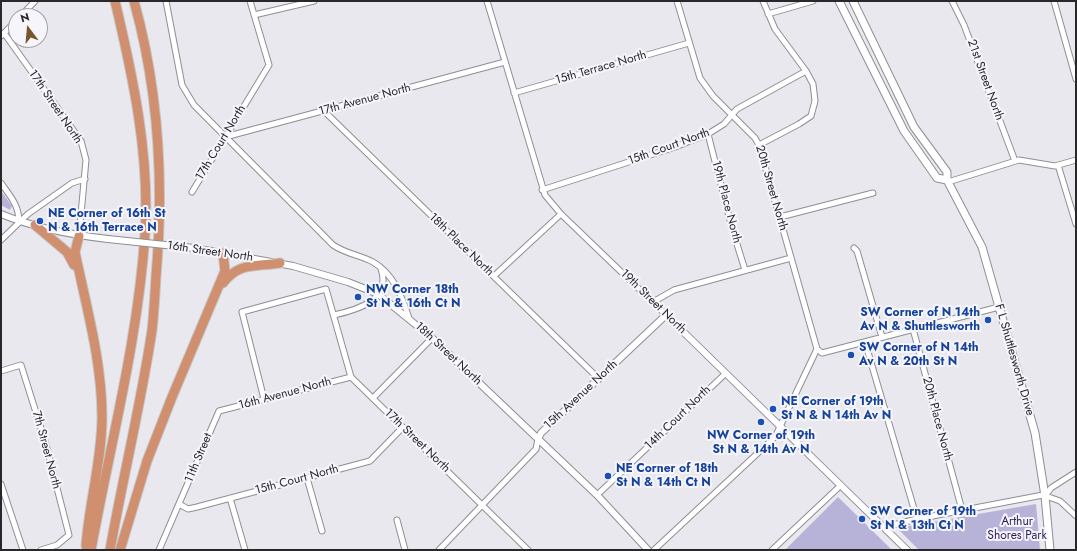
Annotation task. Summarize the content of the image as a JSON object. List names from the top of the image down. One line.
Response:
{"streets":{"main road":["F L Shuttlesworth Drive"],"street":["15th Terrace North","21st Street North","17th Avenue North","17th Street North","17th Court North","15th Court North","20th Street North","19th Place North","18th Place North","16th Street North","19th Street North","18th Street North","16th Avenue North","15th Avenue North","14th Court North","20th Place North","7th Street North","11th Street"]},"crossings":[["15th Terrace North","20th Street North"],["15th Terrace North","19th Street North"],["17th Avenue North","17th Court North"],["17th Avenue North","18th Place North"],["17th Avenue North","19th Street North"],["17th Avenue North","18th Street North"],["17th Street North","15th Court North"],["17th Street North","16th Street North"],["17th Street North","16th Avenue North"],["17th Street North","15th Avenue North"],["17th Court North","18th Street North"],["15th Court North","20th Street North"],["15th Court North","19th Place North"],["15th Court North","19th Street North"],["15th Court North","11th Street"],["18th Place North","15th Avenue North"],["16th Street North","18th Street North"],["19th Street North","15th Avenue North"],["19th Street North","14th Court North"],["18th Street North","15th Avenue North"],["18th Street North","14th Court North"],["16th Avenue North","11th Street"]],"parks":["Arthur Shores Park"],"places":["NE Corner of 16th St N & 16th Terrace N","NW Corner 18th St N & 16th Ct N","SW Corner of N 14th Av N & Shuttlesworth","SW Corner of N 14th Av N & 20th St N","NE Corner of 19th St N & N 14th Av N","NW Corner of 19th St N & 14th Av N","NE Corner of 18th St N & 14th Ct N","SW Corner of 19th St N & 13th Ct N"],"north":"top"}
